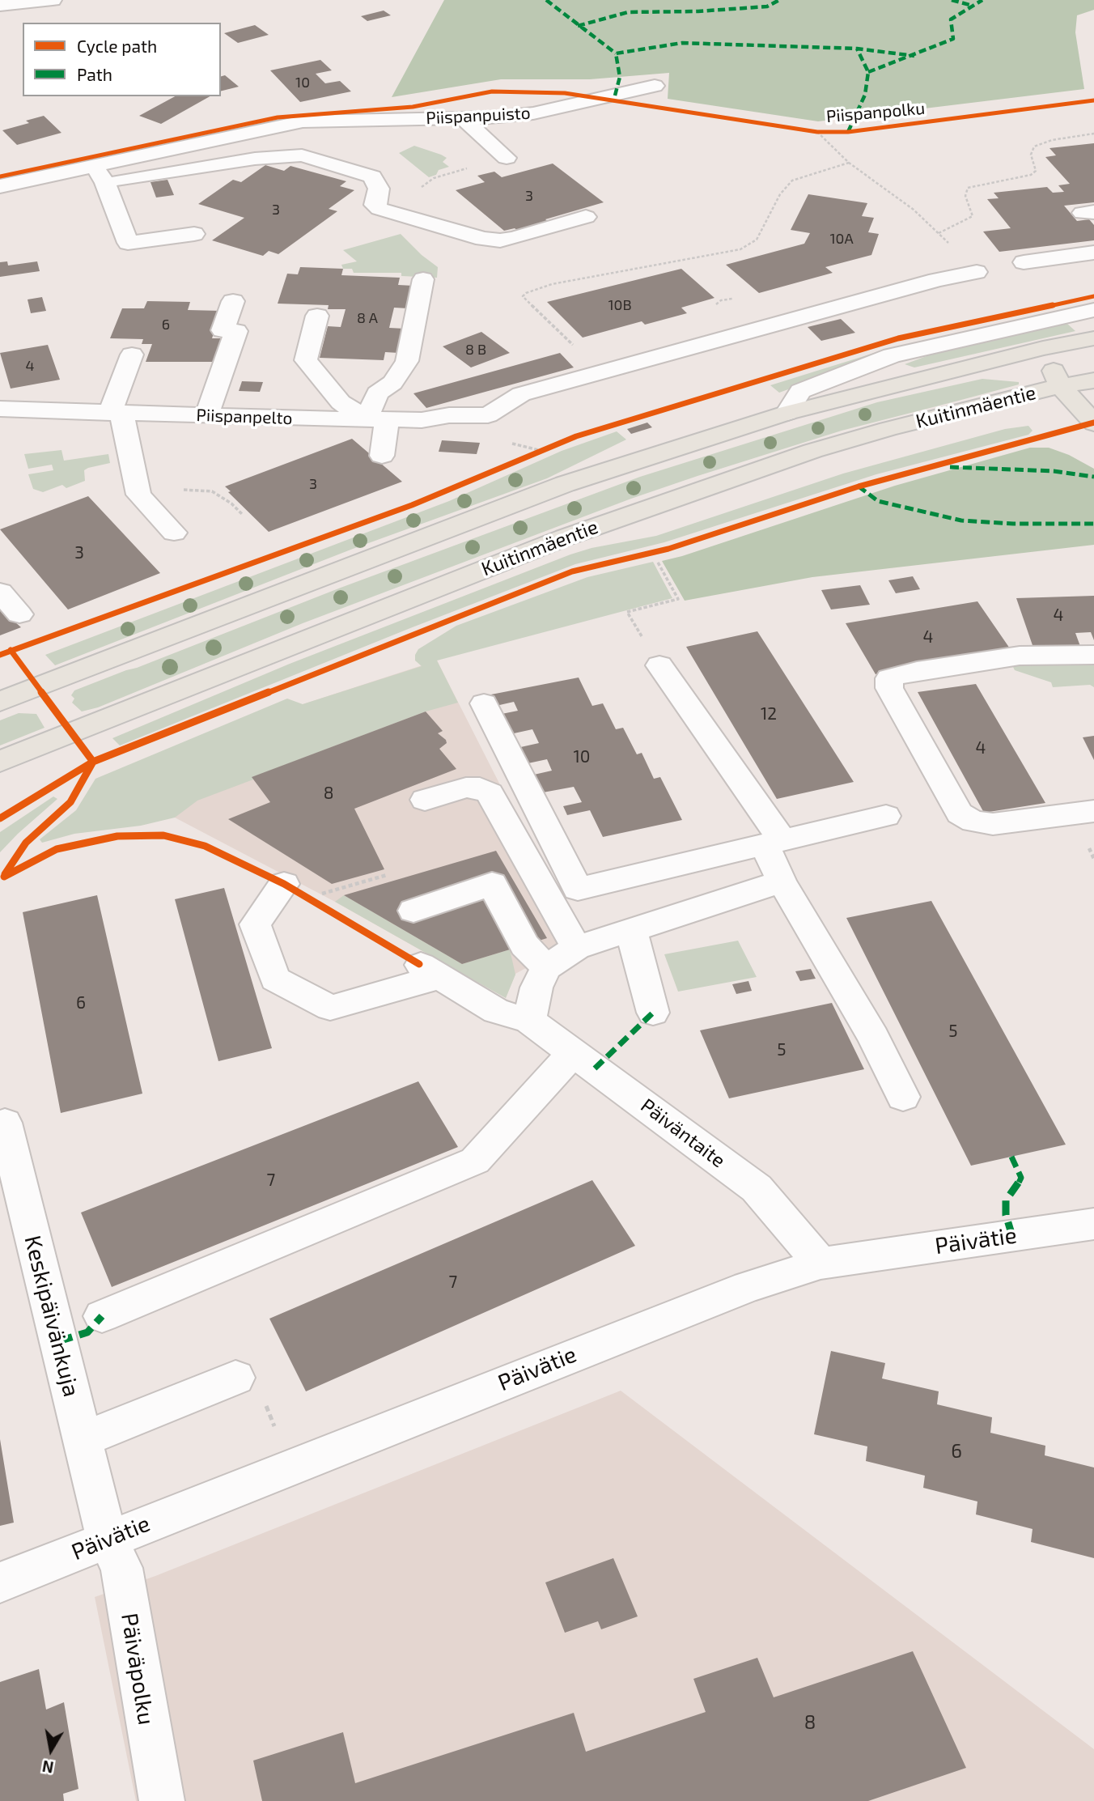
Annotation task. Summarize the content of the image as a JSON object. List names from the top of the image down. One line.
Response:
{"streets":{"main road":["Kuitinmäentie"],"street":["Piispanpuisto","Piispanpelto","Päiväntaite","Päivätie","Keskipäivänkuja","Päiväpolku"],"cycle path":["Piispanpolku"]},"crossings":[["Päiväntaite","Päivätie"],["Päivätie","Keskipäivänkuja"],["Päivätie","Päiväpolku"],["Keskipäivänkuja","Päiväpolku"]],"house_numbers":["10","3","3","10A","10B","8 A","6","8 B","4","3","3","4","4","12","4","10","8","6","5","5","7","7","6","8"],"legend":["Cycle path","Path"],"north":"bottom"}
